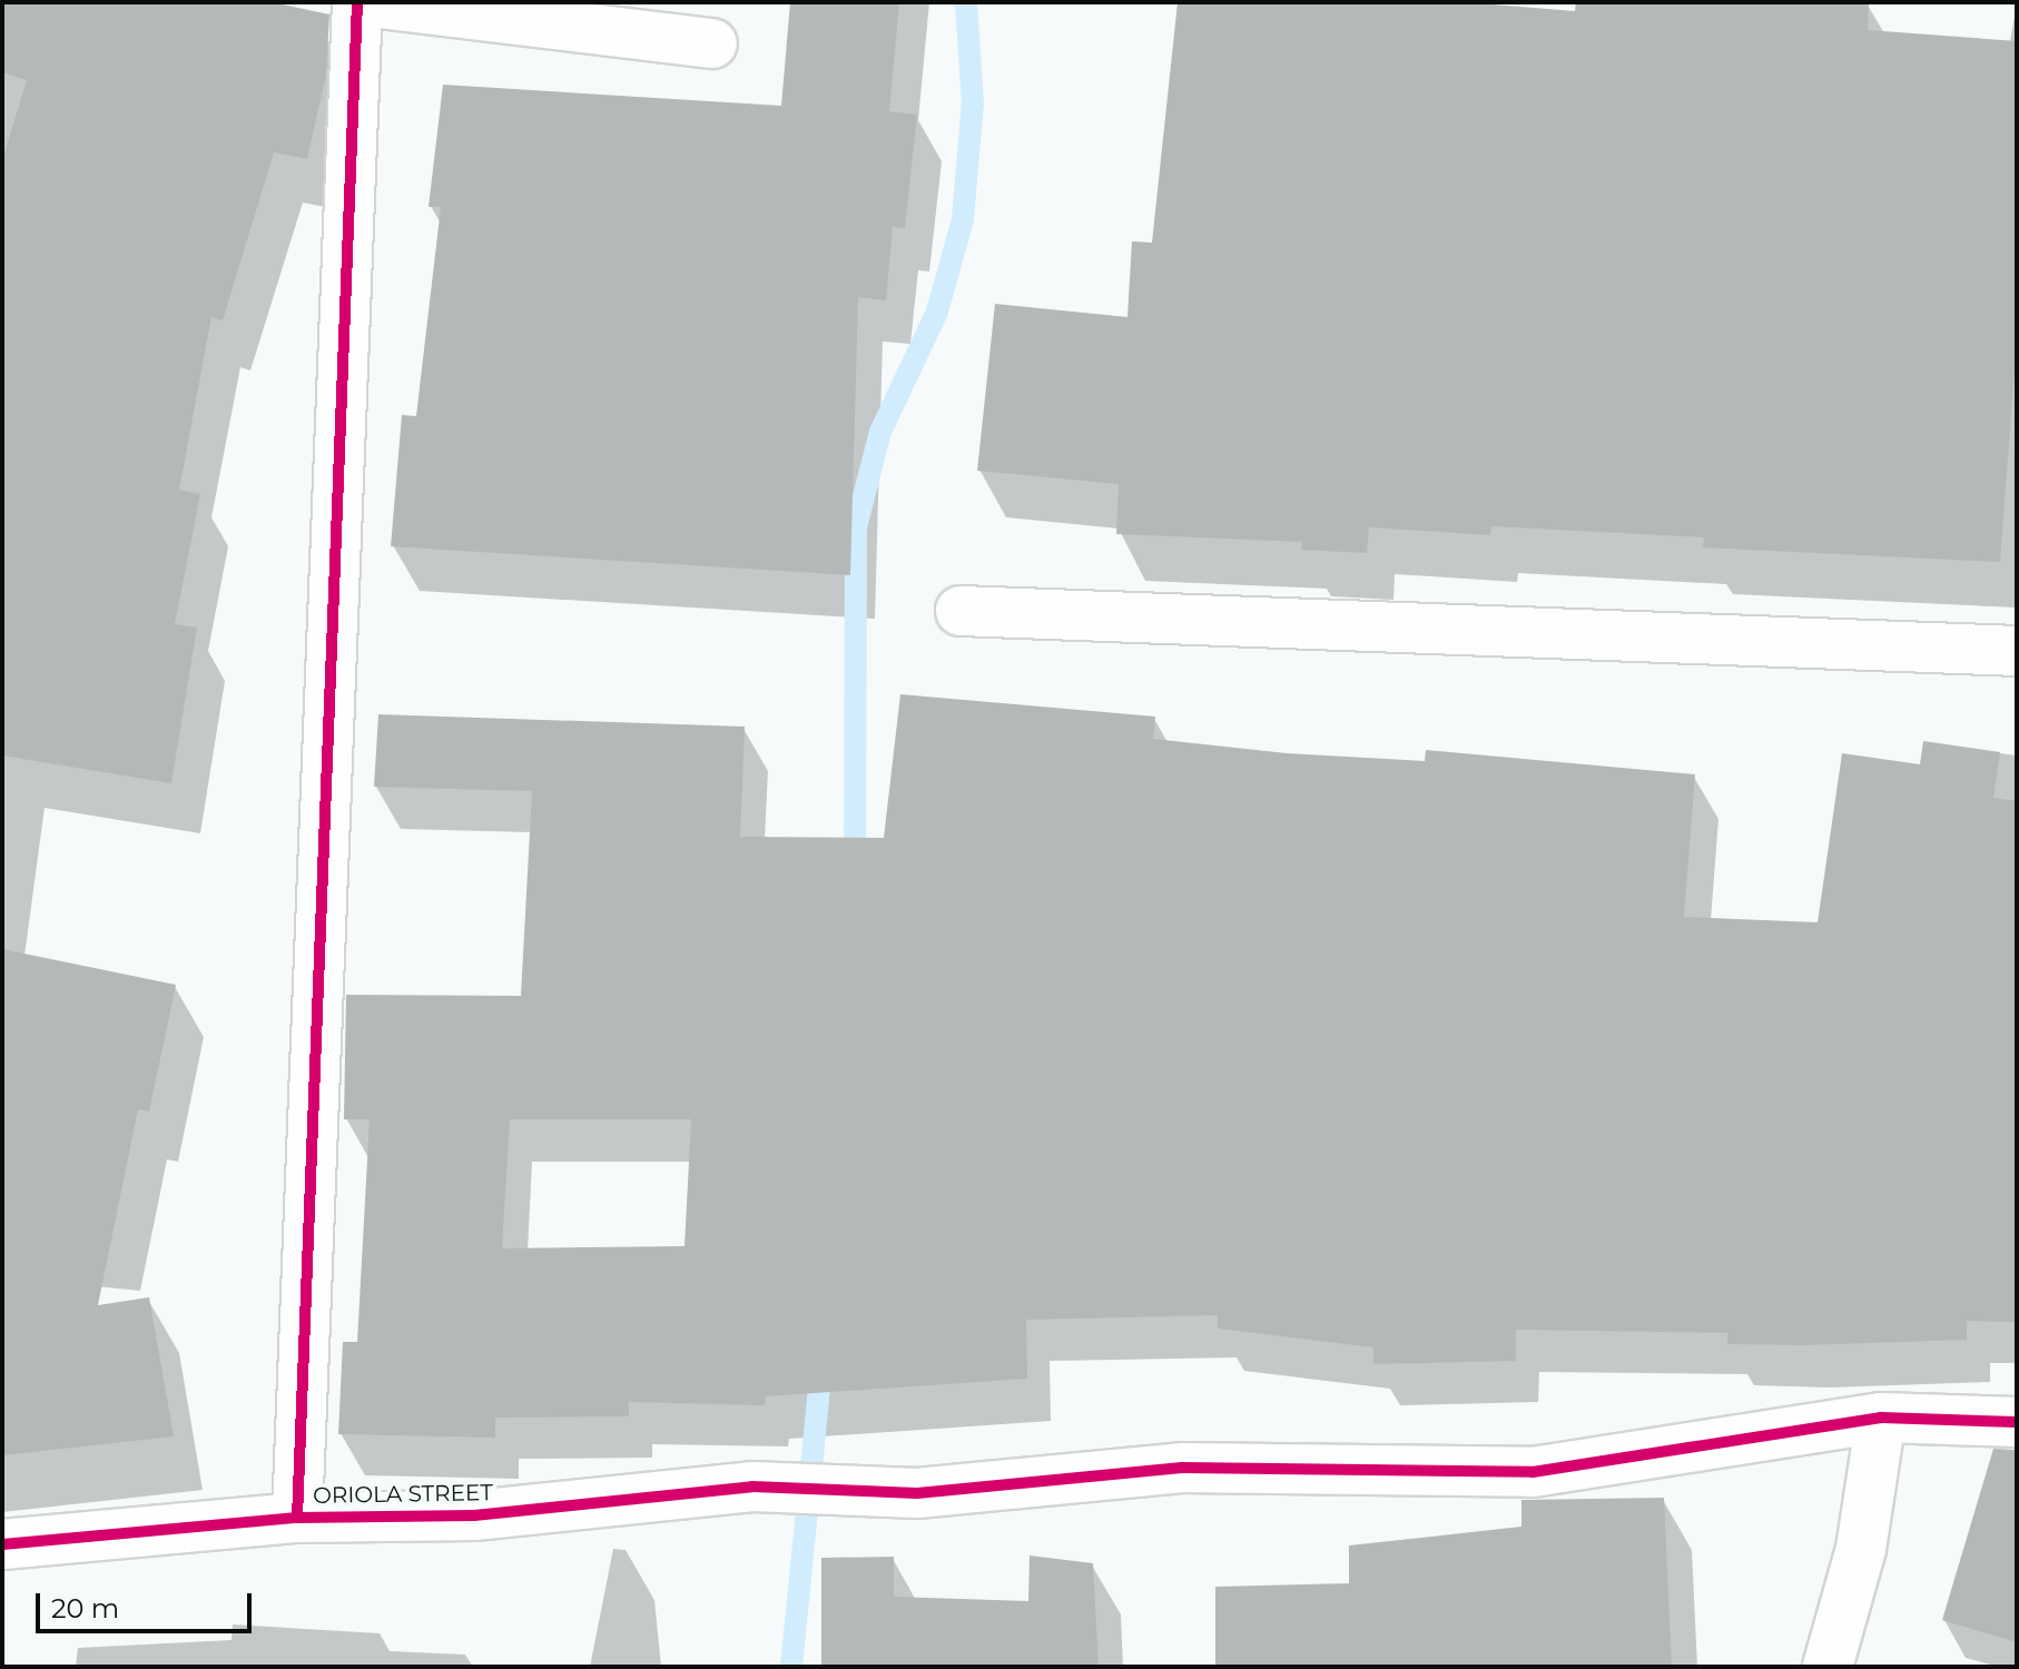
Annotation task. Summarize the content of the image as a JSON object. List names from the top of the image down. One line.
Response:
{"streets":{"street":["ORIOLA STREET"]},"scale_bar":"20 m"}
